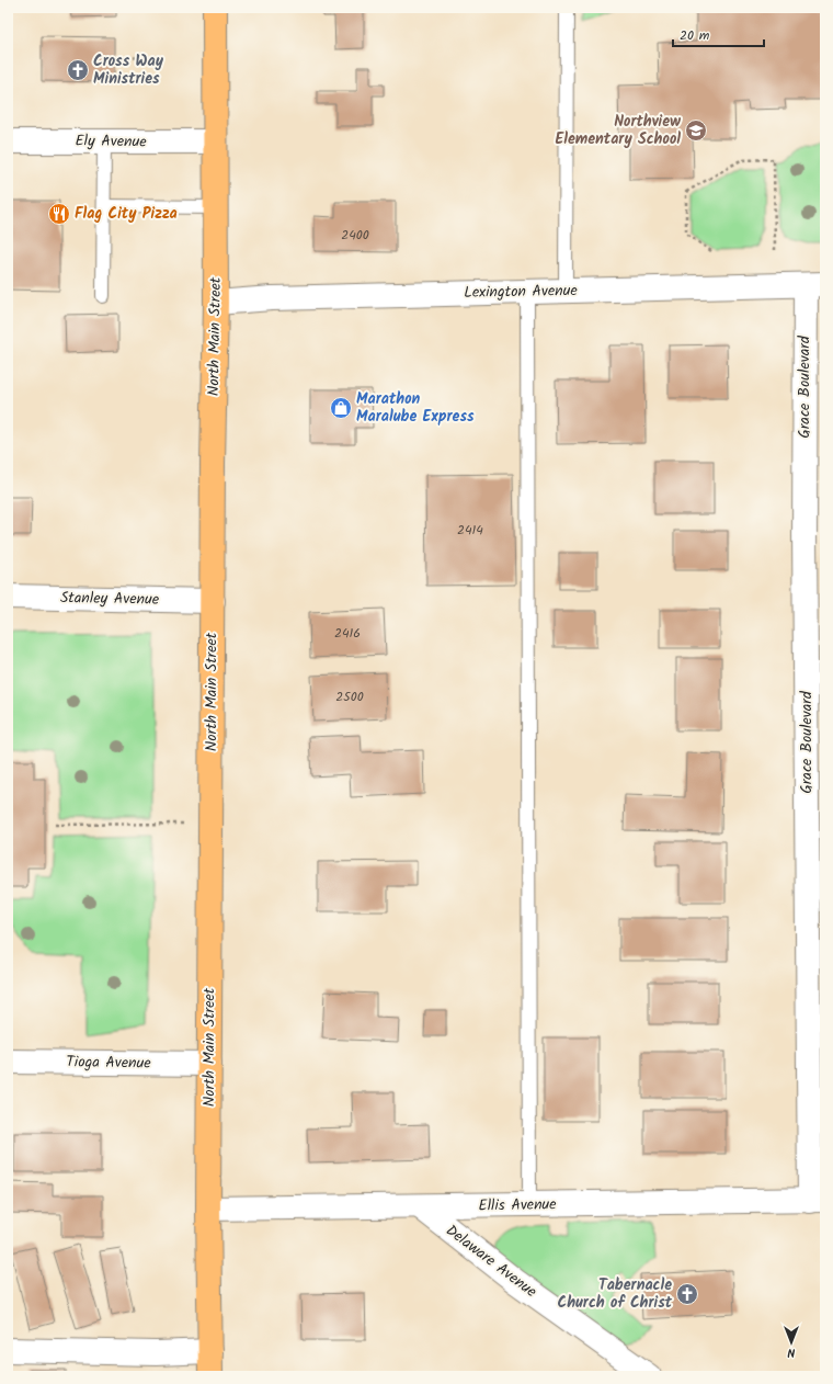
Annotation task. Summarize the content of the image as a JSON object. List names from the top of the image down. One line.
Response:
{"streets":{"main road":["North Main Street"],"street":["Ely Avenue","Lexington Avenue","Grace Boulevard","Stanley Avenue","Tioga Avenue","Ellis Avenue","Delaware Avenue"]},"crossings":[["Ely Avenue","North Main Street"],["Lexington Avenue","North Main Street"],["Lexington Avenue","Grace Boulevard"],["North Main Street","Stanley Avenue"],["North Main Street","Tioga Avenue"],["North Main Street","Ellis Avenue"],["Grace Boulevard","Ellis Avenue"],["Ellis Avenue","Delaware Avenue"]],"places":{"church":["Cross Way Ministries","Tabernacle Church of Christ"],"school or university":["Northview Elementary School"],"restaurant":["Flag City Pizza"],"shop":["Marathon Maralube Express"]},"house_numbers":["2400","2414","2416","2500"],"scale_bar":"20 m","north":"bottom"}
